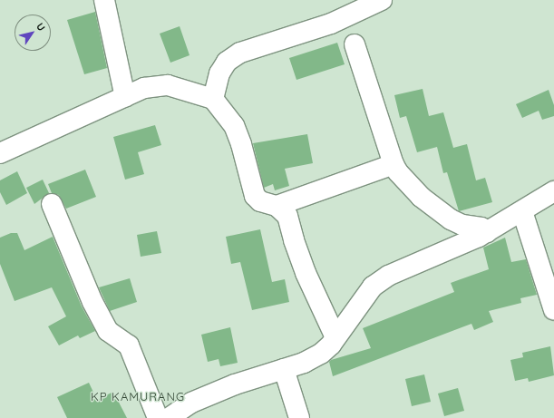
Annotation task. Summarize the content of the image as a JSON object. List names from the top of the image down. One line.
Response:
{"districts":["KP KAMURANG"],"north":"top right"}
